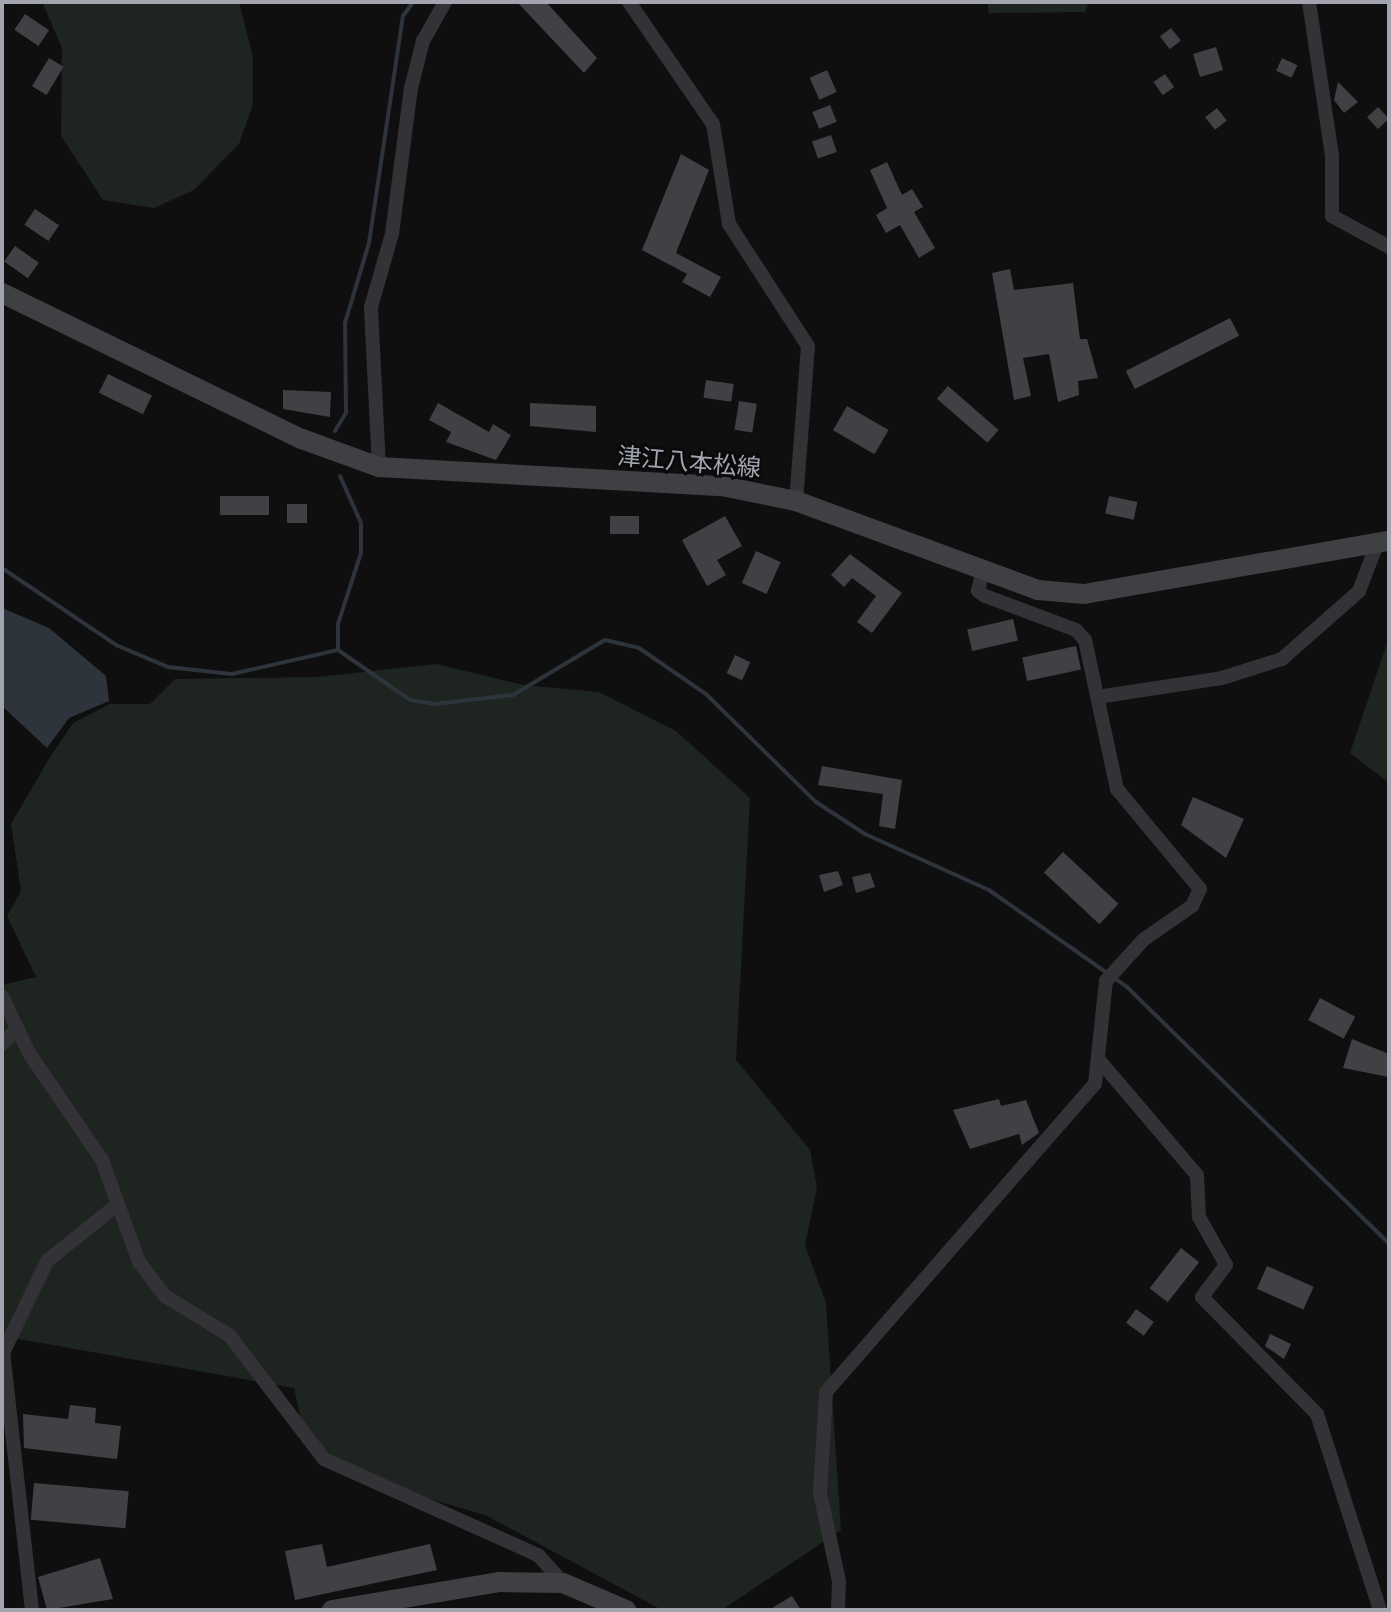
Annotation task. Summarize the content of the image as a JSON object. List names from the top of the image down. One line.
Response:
{"streets":{"main road":["津江八本松線"]}}
